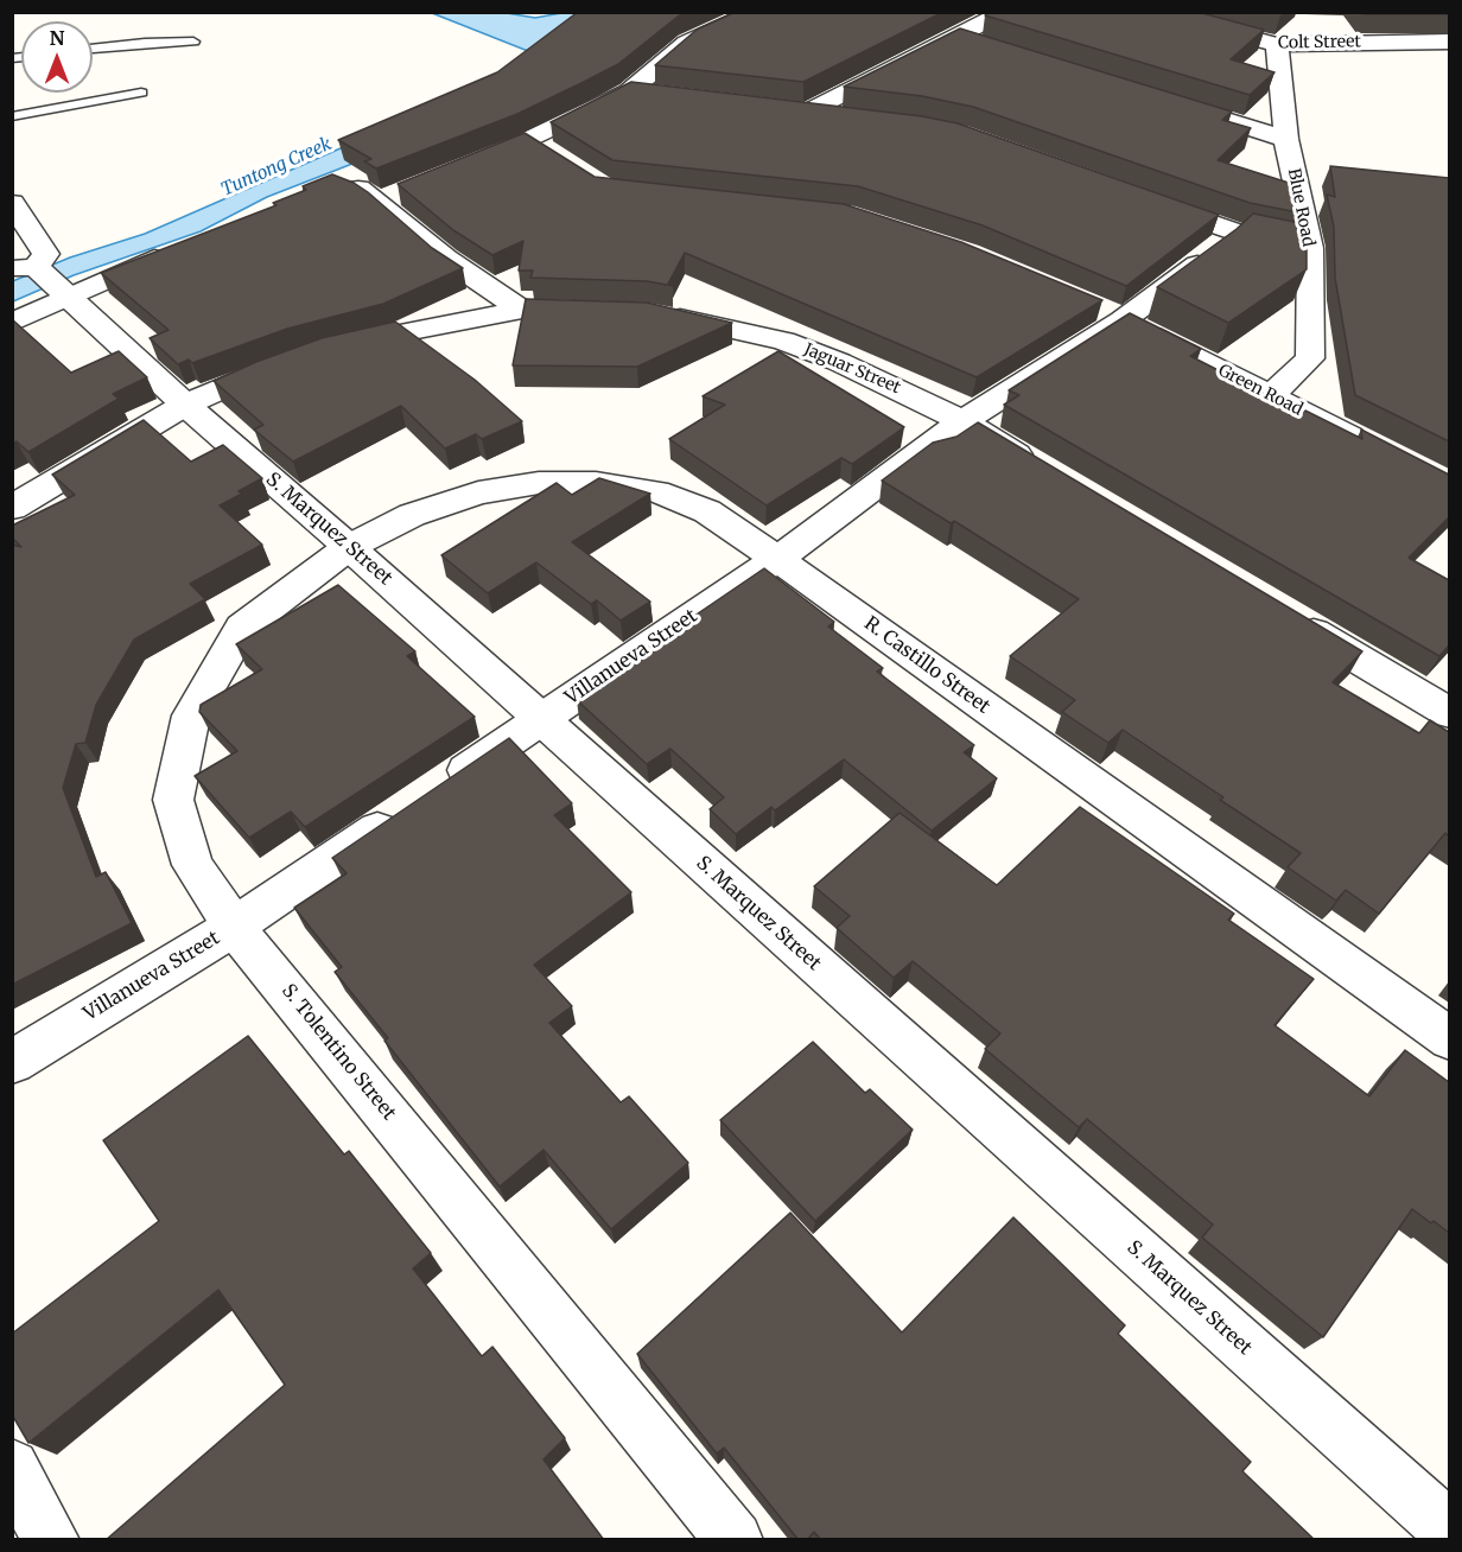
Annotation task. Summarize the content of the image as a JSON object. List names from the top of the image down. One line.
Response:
{"streets":{"street":["Colt Street","Blue Road","Jaguar Street","Green Road","S. Marquez Street","Villanueva Street","R. Castillo Street","S. Tolentino Street"]},"crossings":[["Colt Street","Blue Road"],["Blue Road","Green Road"],["Jaguar Street","Villanueva Street"],["Green Road","Villanueva Street"],["S. Marquez Street","Villanueva Street"],["S. Marquez Street","R. Castillo Street"],["S. Marquez Street","S. Tolentino Street"],["Villanueva Street","R. Castillo Street"],["Villanueva Street","S. Tolentino Street"],["R. Castillo Street","S. Tolentino Street"]],"water":["Tuntong Creek"],"north":"top"}
